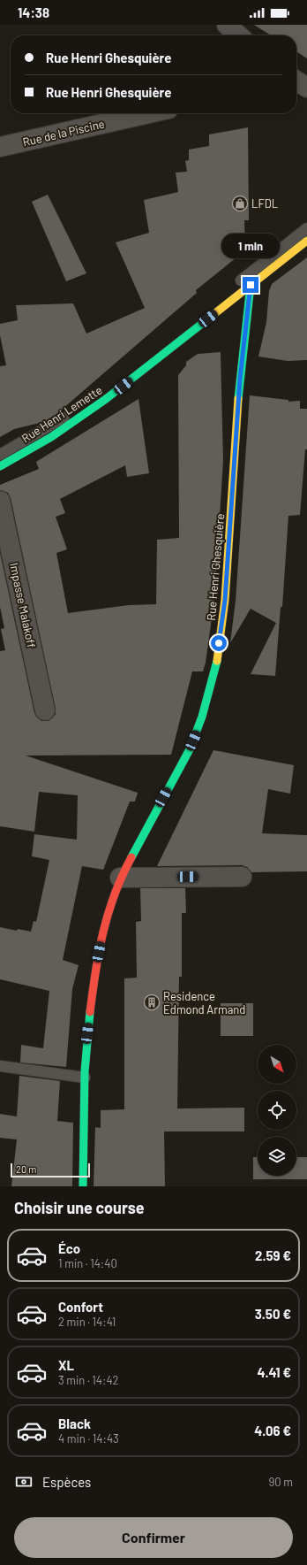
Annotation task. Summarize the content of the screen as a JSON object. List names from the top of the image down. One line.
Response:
{"streets":{"street":["Rue de la Piscine","Rue Henri Lemette","Rue Henri Ghesquière","Impasse Malakoff"]},"crossings":[["Rue Henri Lemette","Rue Henri Ghesquière"]],"places":{"shop":["LFDL"],"building":["Residence Edmond Armand"]},"scale_bar":"20 m","north":"bottom right","page":{"status":"14:38","banner":["Rue Henri Ghesquière","Rue Henri Ghesquière"],"bubble":"1 min","scale":"20 m","heading":"Choisir une course","list":[{"name":"Éco","note":"1 min · 14:40","value":"2.59 €"},{"name":"Confort","note":"2 min · 14:41","value":"3.50 €"},{"name":"XL","note":"3 min · 14:42","value":"4.41 €"},{"name":"Black","note":"4 min · 14:43","value":"4.06 €"}],"pay":["Espèces","90 m"],"buttons":"Confirmer"}}
